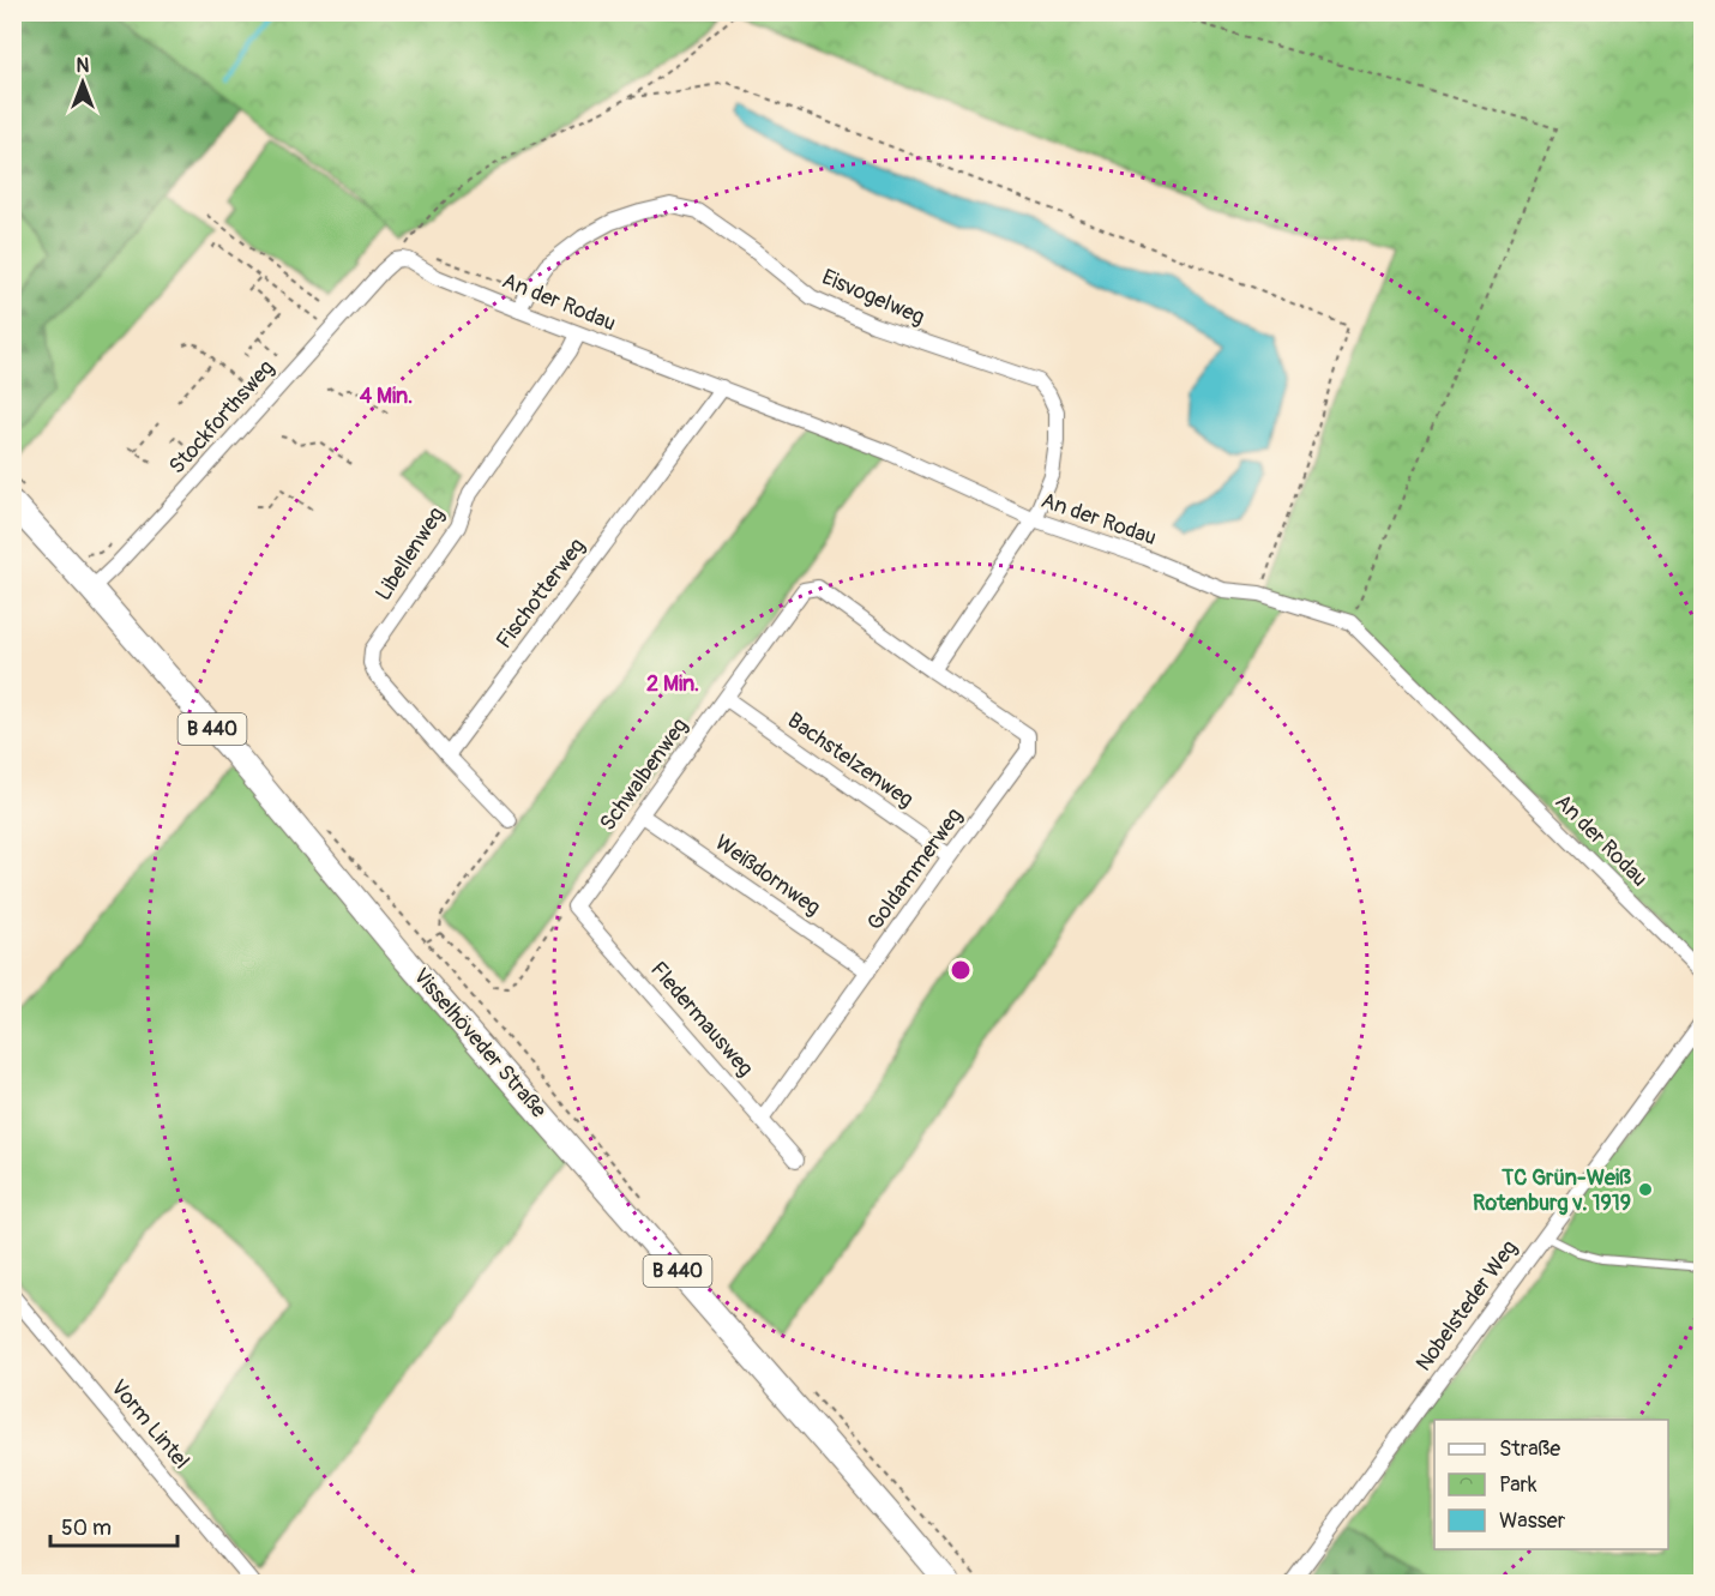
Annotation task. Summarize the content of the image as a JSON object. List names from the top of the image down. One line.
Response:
{"streets":{"main road":["B 440","Visselhöveder Straße"],"street":["Eisvogelweg","An der Rodau","Stockforthsweg","Libellenweg","Fischotterweg","Bachstelzenweg","Schwalbenweg","Goldammerweg","Weißdornweg","Fledermausweg","Nobelsteder Weg","Vorm Lintel"]},"crossings":[["Eisvogelweg","An der Rodau"],["An der Rodau","Stockforthsweg"],["An der Rodau","Libellenweg"],["An der Rodau","Fischotterweg"],["Stockforthsweg","Visselhöveder Straße"],["Libellenweg","Fischotterweg"],["Bachstelzenweg","Schwalbenweg"],["Bachstelzenweg","Goldammerweg"],["Schwalbenweg","Goldammerweg"],["Schwalbenweg","Weißdornweg"],["Schwalbenweg","Fledermausweg"],["Goldammerweg","Weißdornweg"],["Goldammerweg","Fledermausweg"]],"places":["TC Grün-Weiß Rotenburg v. 1919"],"legend":["Straße","Park","Wasser"],"scale_bar":"50 m","north":"top","rings":["4 Min.","2 Min."]}
